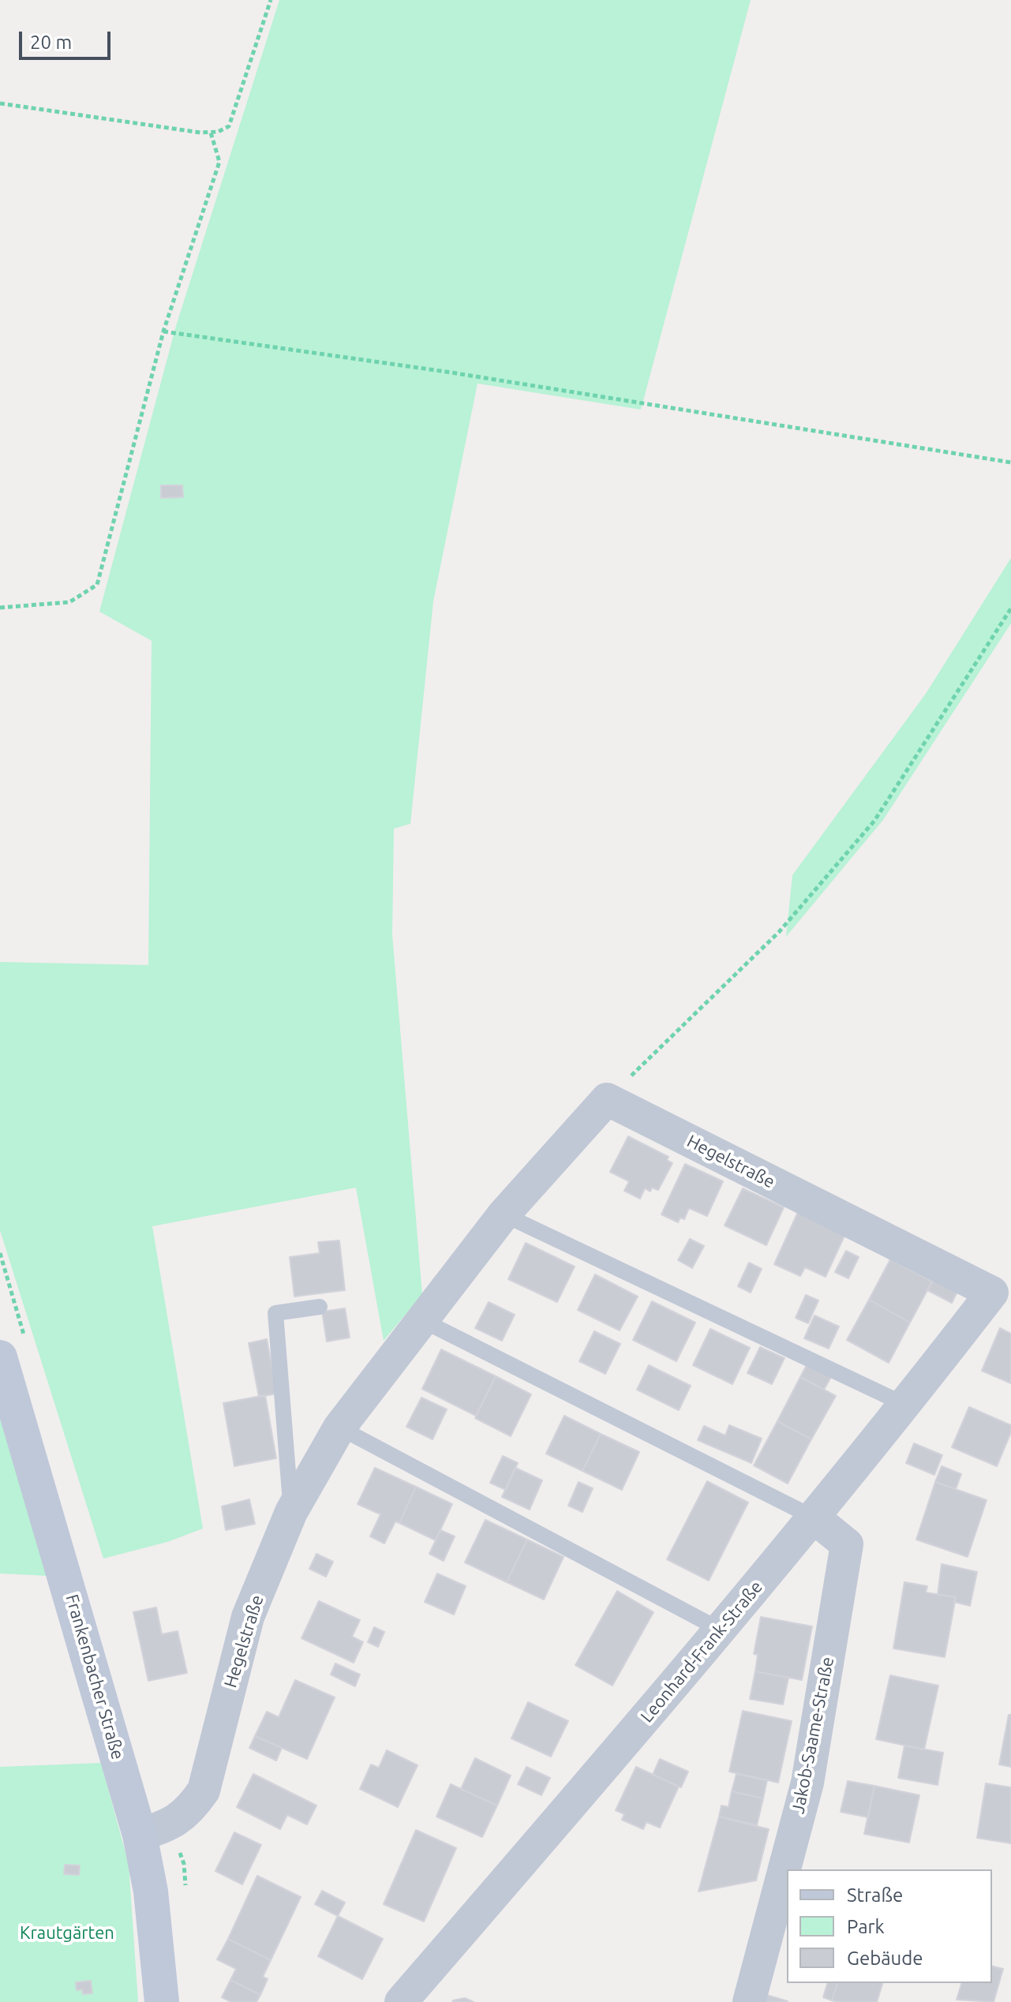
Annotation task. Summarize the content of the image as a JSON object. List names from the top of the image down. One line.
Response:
{"streets":{"main road":["Frankenbacher Straße"],"street":["Hegelstraße","Leonhard-Frank-Straße","Jakob-Saame-Straße"]},"crossings":[["Hegelstraße","Leonhard-Frank-Straße"],["Hegelstraße","Frankenbacher Straße"],["Leonhard-Frank-Straße","Jakob-Saame-Straße"]],"parks":["Krautgärten"],"legend":["Straße","Park","Gebäude"],"scale_bar":"20 m"}
